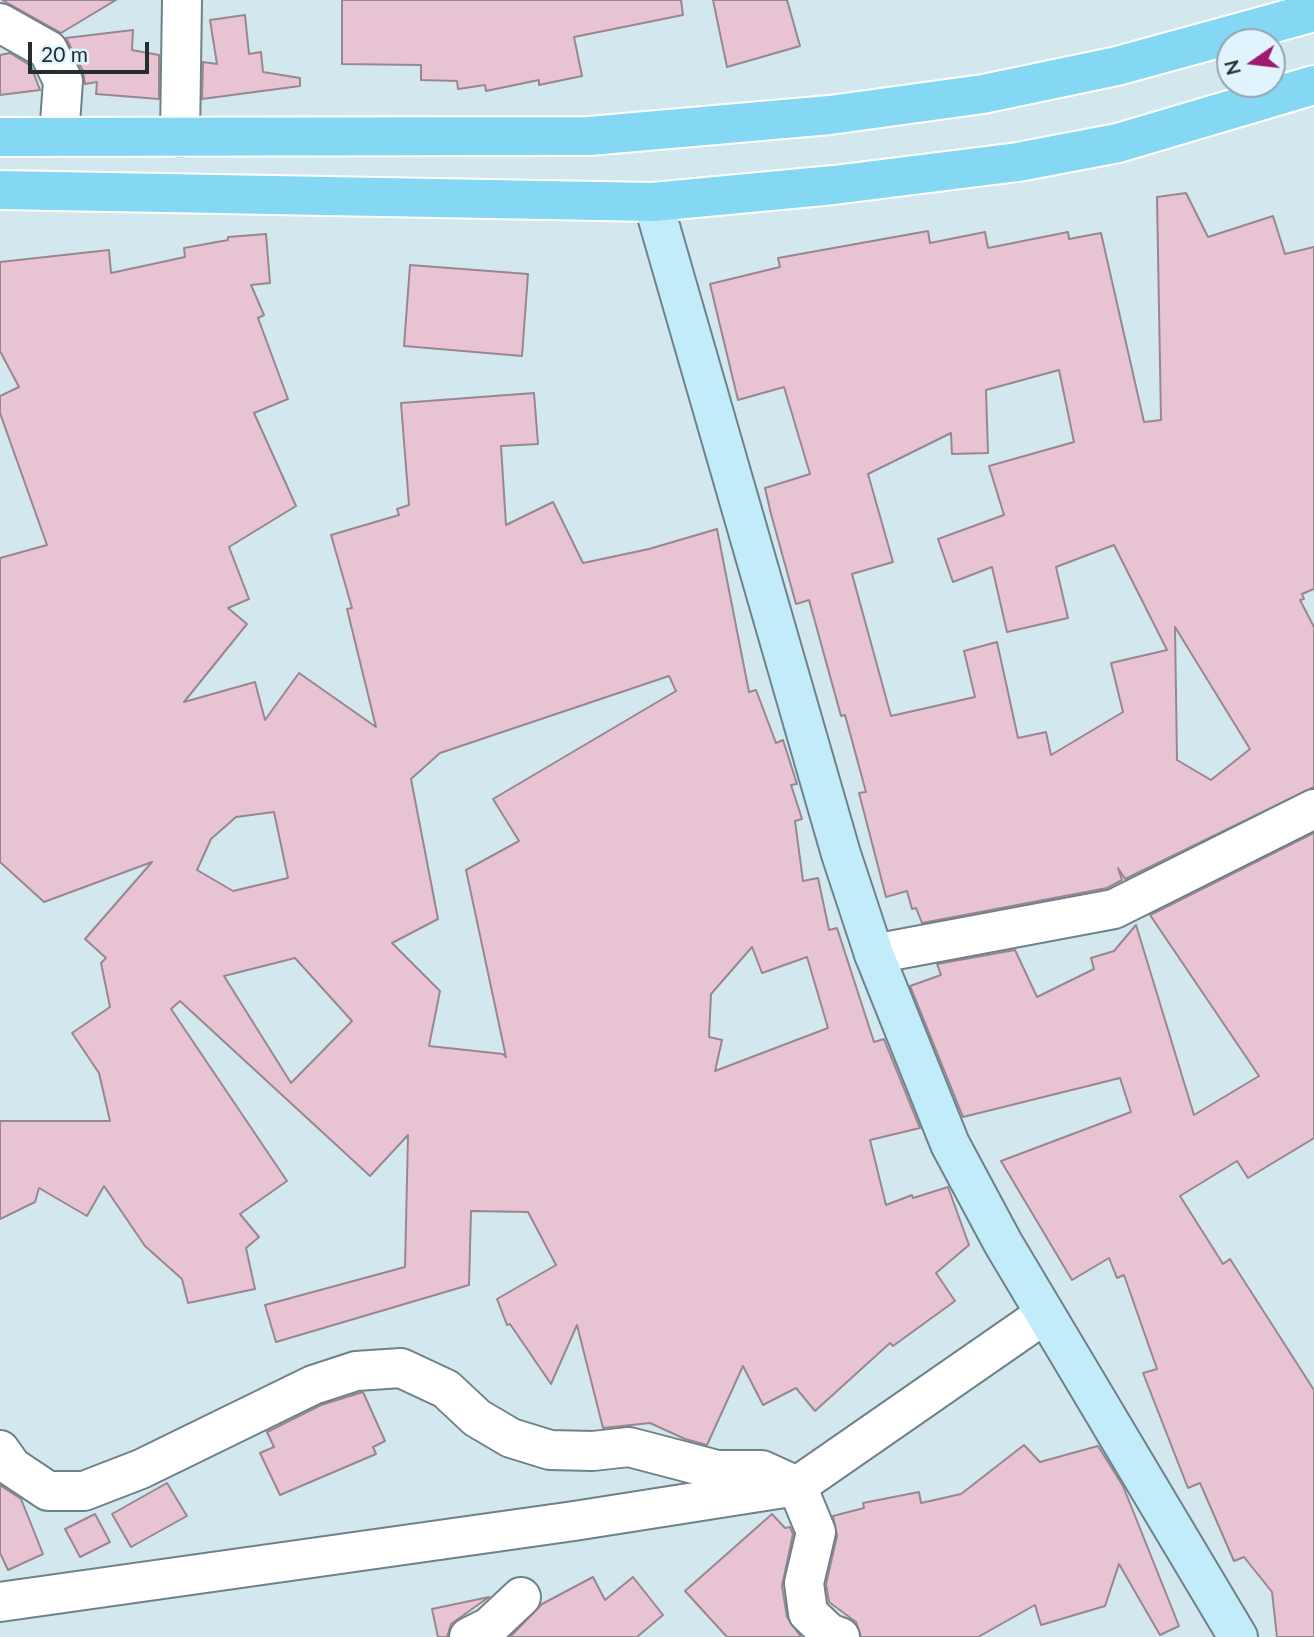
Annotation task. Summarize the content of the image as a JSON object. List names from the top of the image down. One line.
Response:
{"scale_bar":"20 m","north":"left"}
